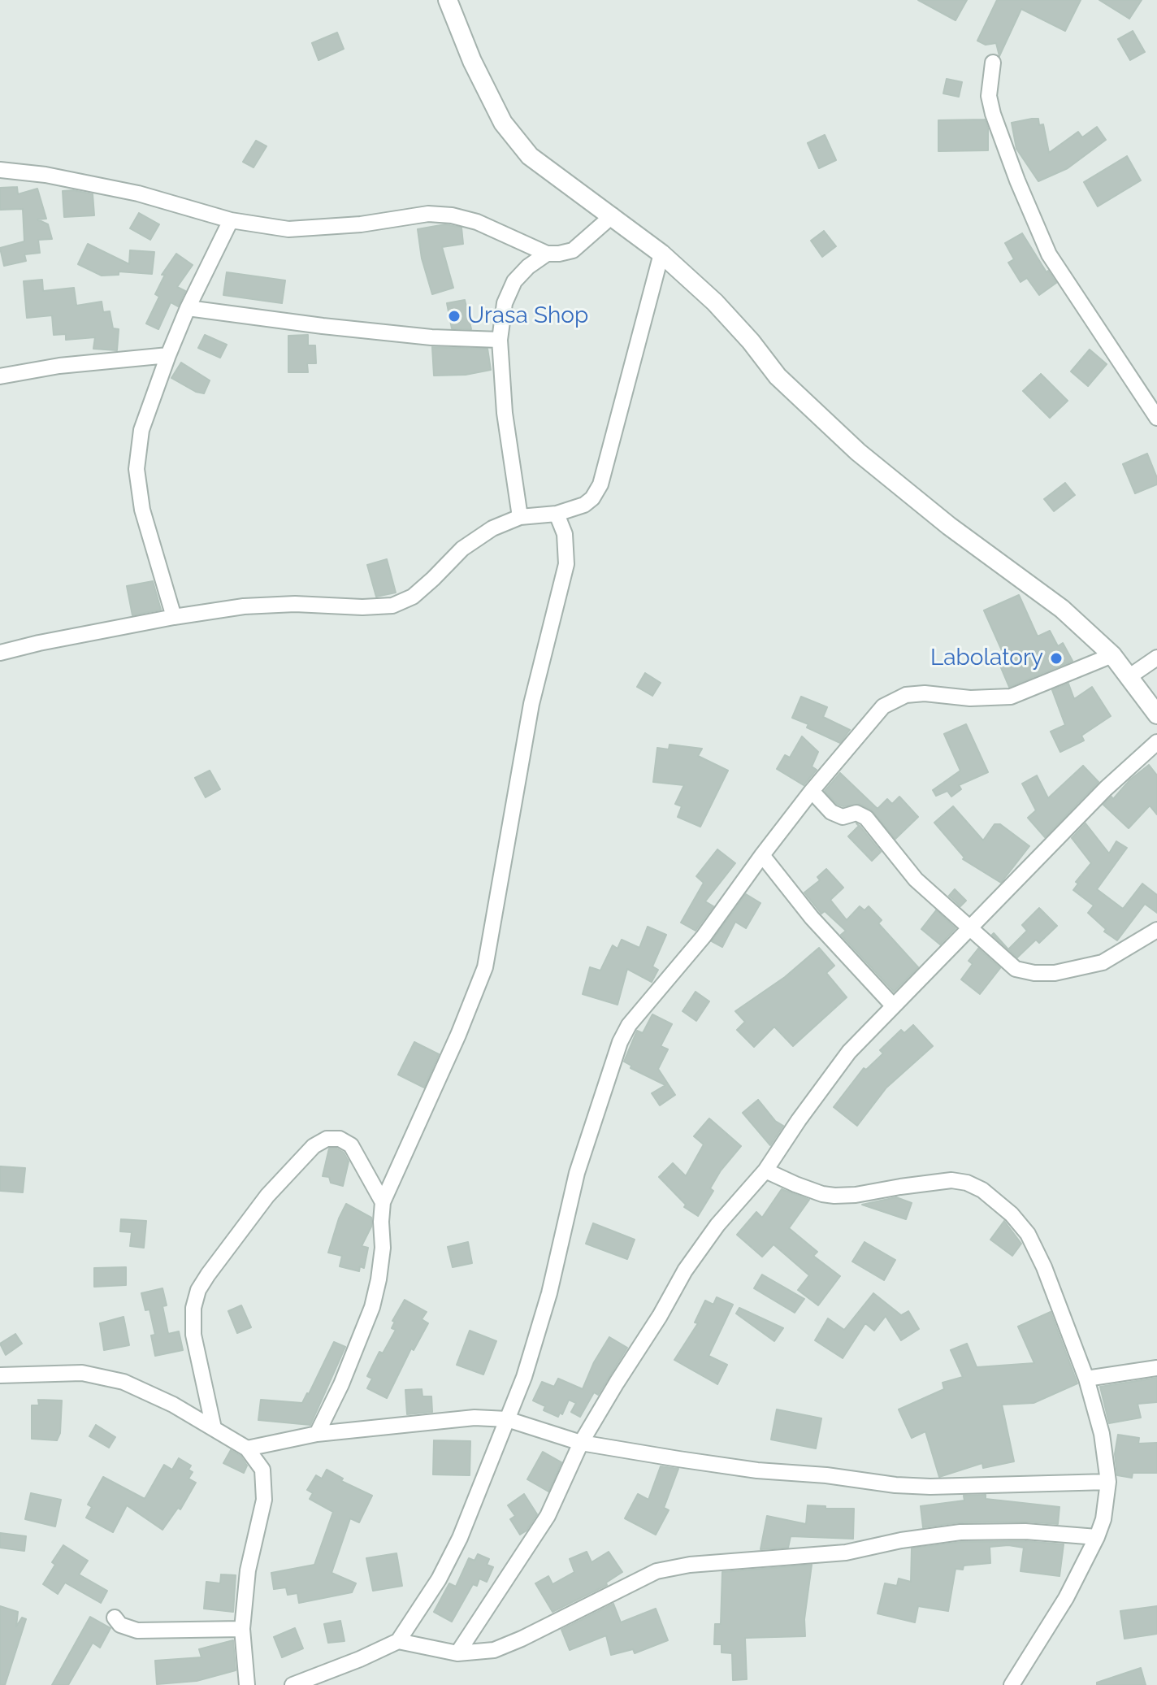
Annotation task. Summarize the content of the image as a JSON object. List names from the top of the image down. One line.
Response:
{"places":["Urasa Shop","Labolatory"]}
